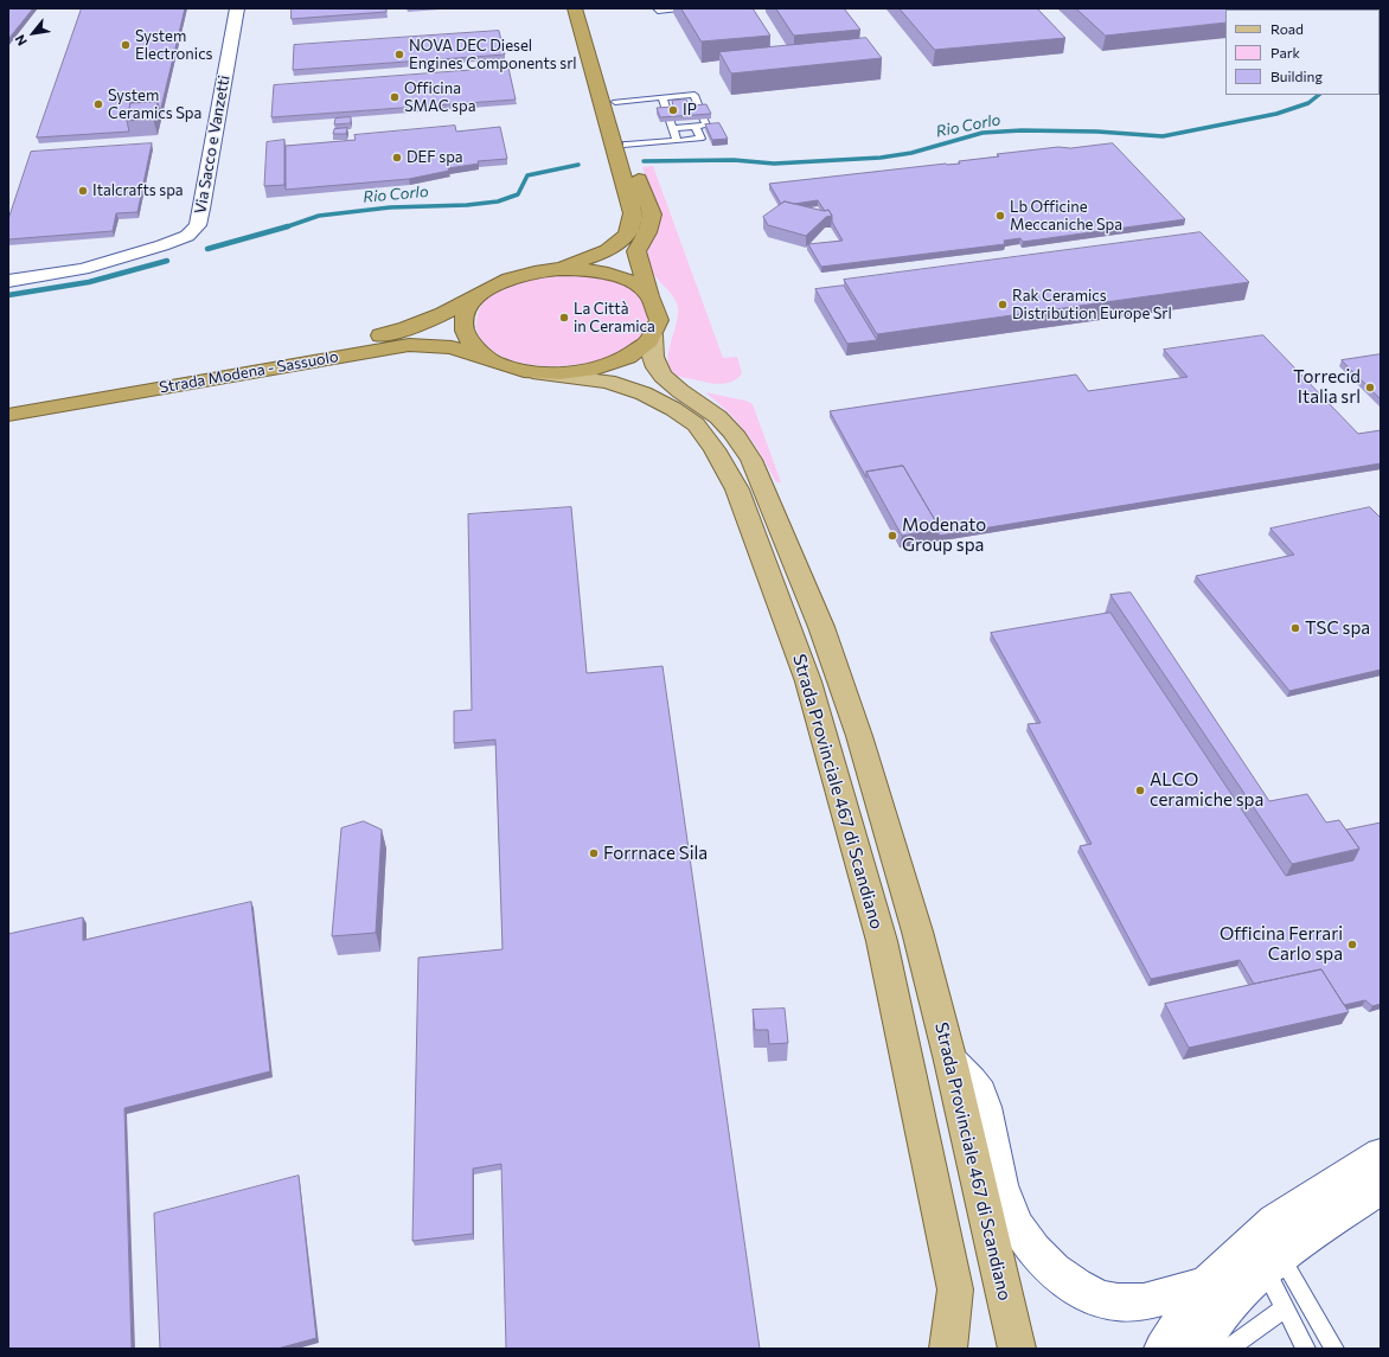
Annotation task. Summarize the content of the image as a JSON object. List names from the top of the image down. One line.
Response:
{"streets":{"highway":["Strada Modena - Sassuolo","Strada Provinciale 467 di Scandiano"],"street":["Via Sacco e Vanzetti"]},"crossings":[["Strada Modena - Sassuolo","Strada Provinciale 467 di Scandiano"]],"water":["Rio Corlo"],"places":["System Electronics","NOVA DEC Diesel Engines Components srl","Officina SMAC spa","System Ceramics Spa","IP","DEF spa","Italcrafts spa","Lb Officine Meccaniche Spa","Rak Ceramics Distribution Europe Srl","La Città in Ceramica","Torrecid Italia srl","Modenato Group spa","TSC spa","ALCO ceramiche spa","Forrnace Sila","Officina Ferrari Carlo spa"],"legend":["Road","Park","Building"],"north":"bottom left"}
